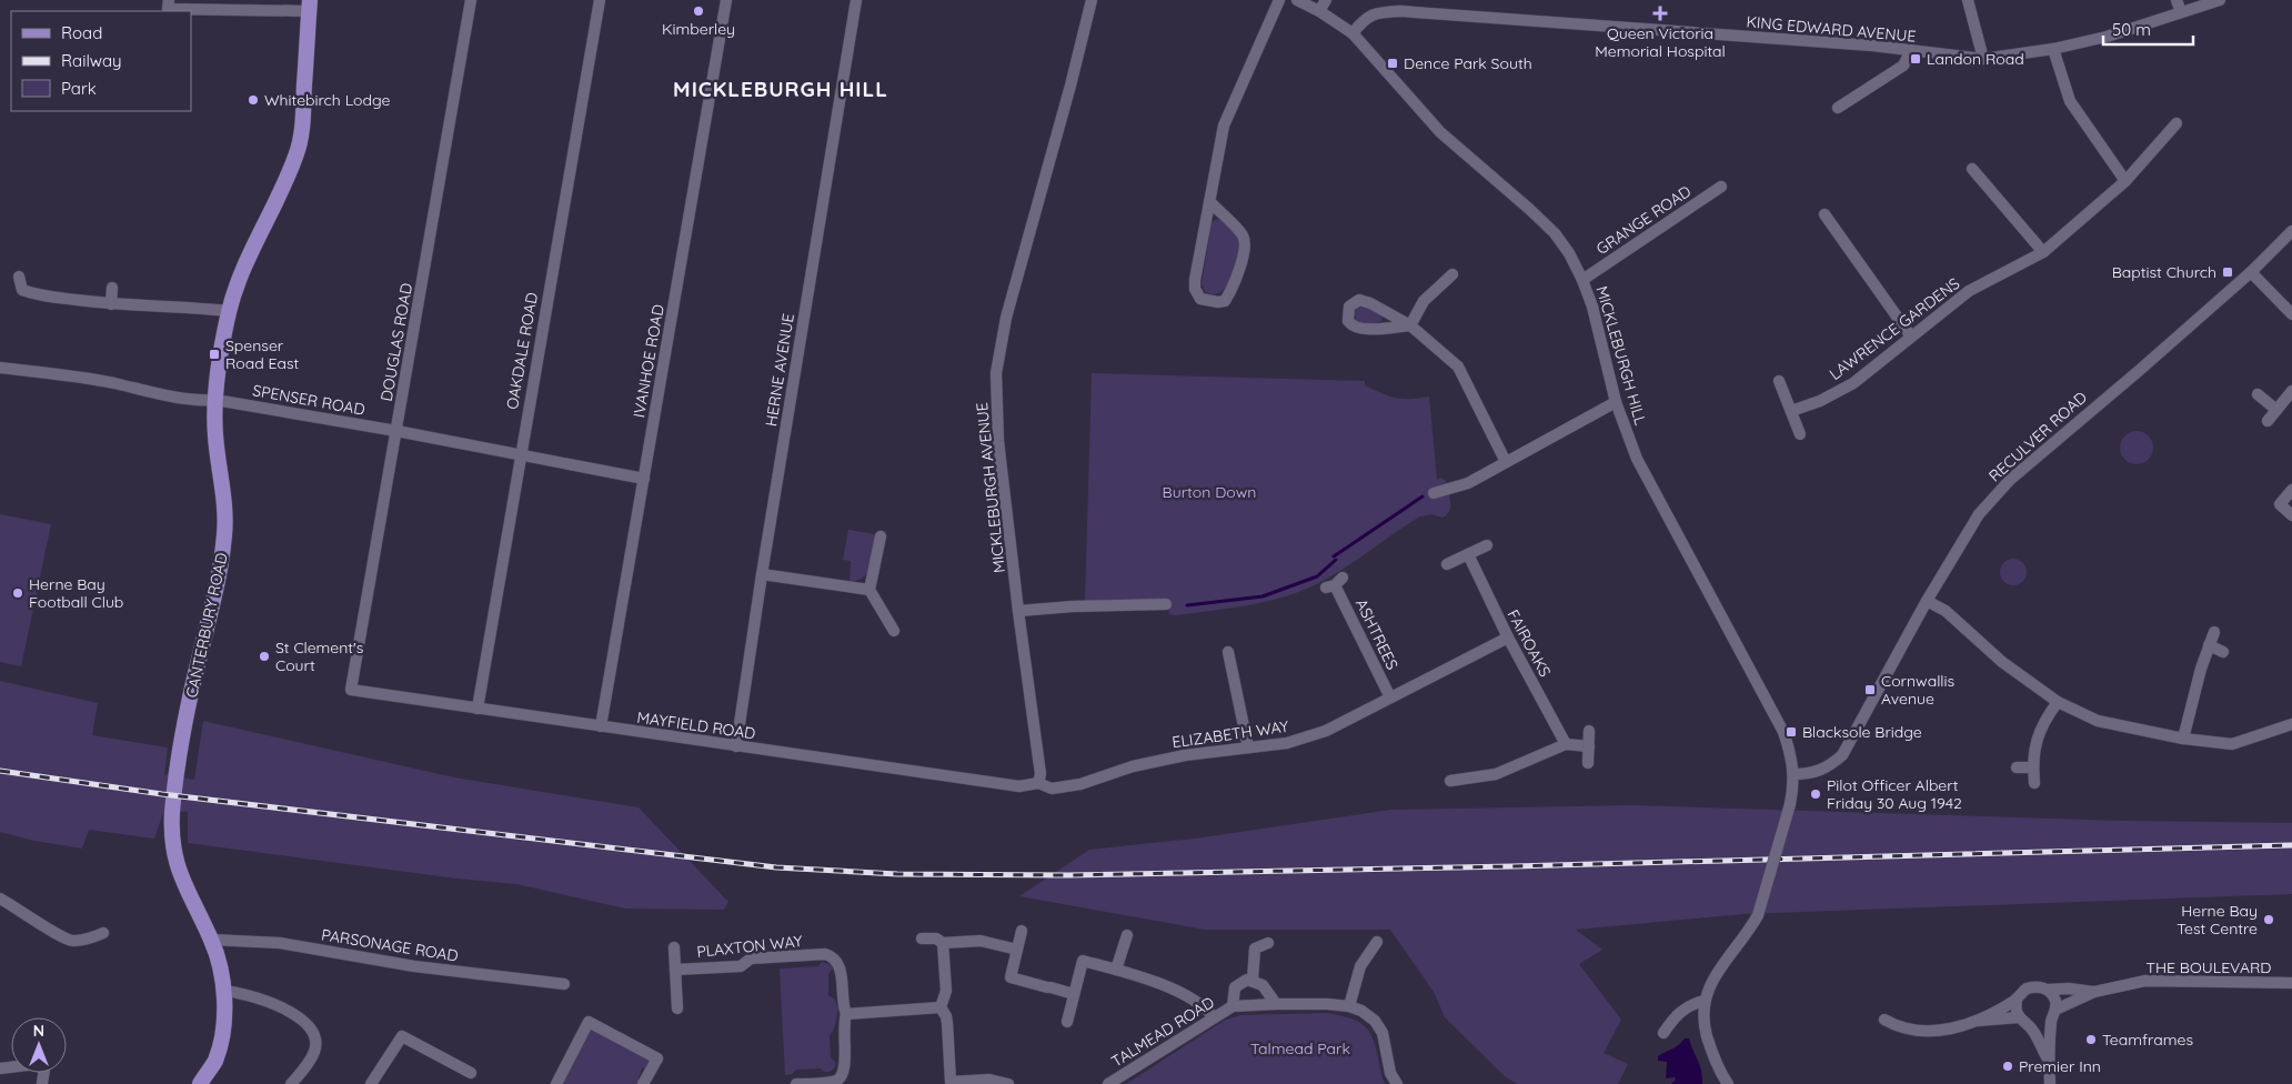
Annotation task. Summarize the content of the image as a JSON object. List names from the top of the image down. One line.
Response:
{"streets":{"main road":["CANTERBURY ROAD"],"street":["KING EDWARD AVENUE","GRANGE ROAD","LAWRENCE GARDENS","DOUGLAS ROAD","OAKDALE ROAD","MICKLEBURGH HILL","IVANHOE ROAD","HERNE AVENUE","SPENSER ROAD","RECULVER ROAD","MICKLEBURGH AVENUE","ASHTREES","FAIROAKS","MAYFIELD ROAD","ELIZABETH WAY","PARSONAGE ROAD","PLAXTON WAY","THE BOULEVARD","TALMEAD ROAD"]},"crossings":[["KING EDWARD AVENUE","MICKLEBURGH HILL"],["GRANGE ROAD","MICKLEBURGH HILL"],["DOUGLAS ROAD","SPENSER ROAD"],["DOUGLAS ROAD","MAYFIELD ROAD"],["OAKDALE ROAD","SPENSER ROAD"],["OAKDALE ROAD","MAYFIELD ROAD"],["MICKLEBURGH HILL","RECULVER ROAD"],["IVANHOE ROAD","SPENSER ROAD"],["IVANHOE ROAD","MAYFIELD ROAD"],["HERNE AVENUE","MAYFIELD ROAD"],["SPENSER ROAD","CANTERBURY ROAD"],["MICKLEBURGH AVENUE","MAYFIELD ROAD"],["MICKLEBURGH AVENUE","ELIZABETH WAY"],["CANTERBURY ROAD","PARSONAGE ROAD"],["ASHTREES","ELIZABETH WAY"],["FAIROAKS","ELIZABETH WAY"],["MAYFIELD ROAD","ELIZABETH WAY"]],"districts":["MICKLEBURGH HILL"],"parks":["Burton Down","Talmead Park"],"places":{"other":["Kimberley","Whitebirch Lodge","Herne Bay Football Club","St Clement's Court","Pilot Officer Albert Friday 30 Aug 1942","Herne Bay Test Centre","Teamframes","Premier Inn"],"health":["Queen Victoria Memorial Hospital"],"transit":["Landon Road","Dence Park South","Baptist Church","Spenser Road East","Cornwallis Avenue","Blacksole Bridge"]},"legend":["Road","Railway","Park"],"scale_bar":"50 m","north":"top"}
